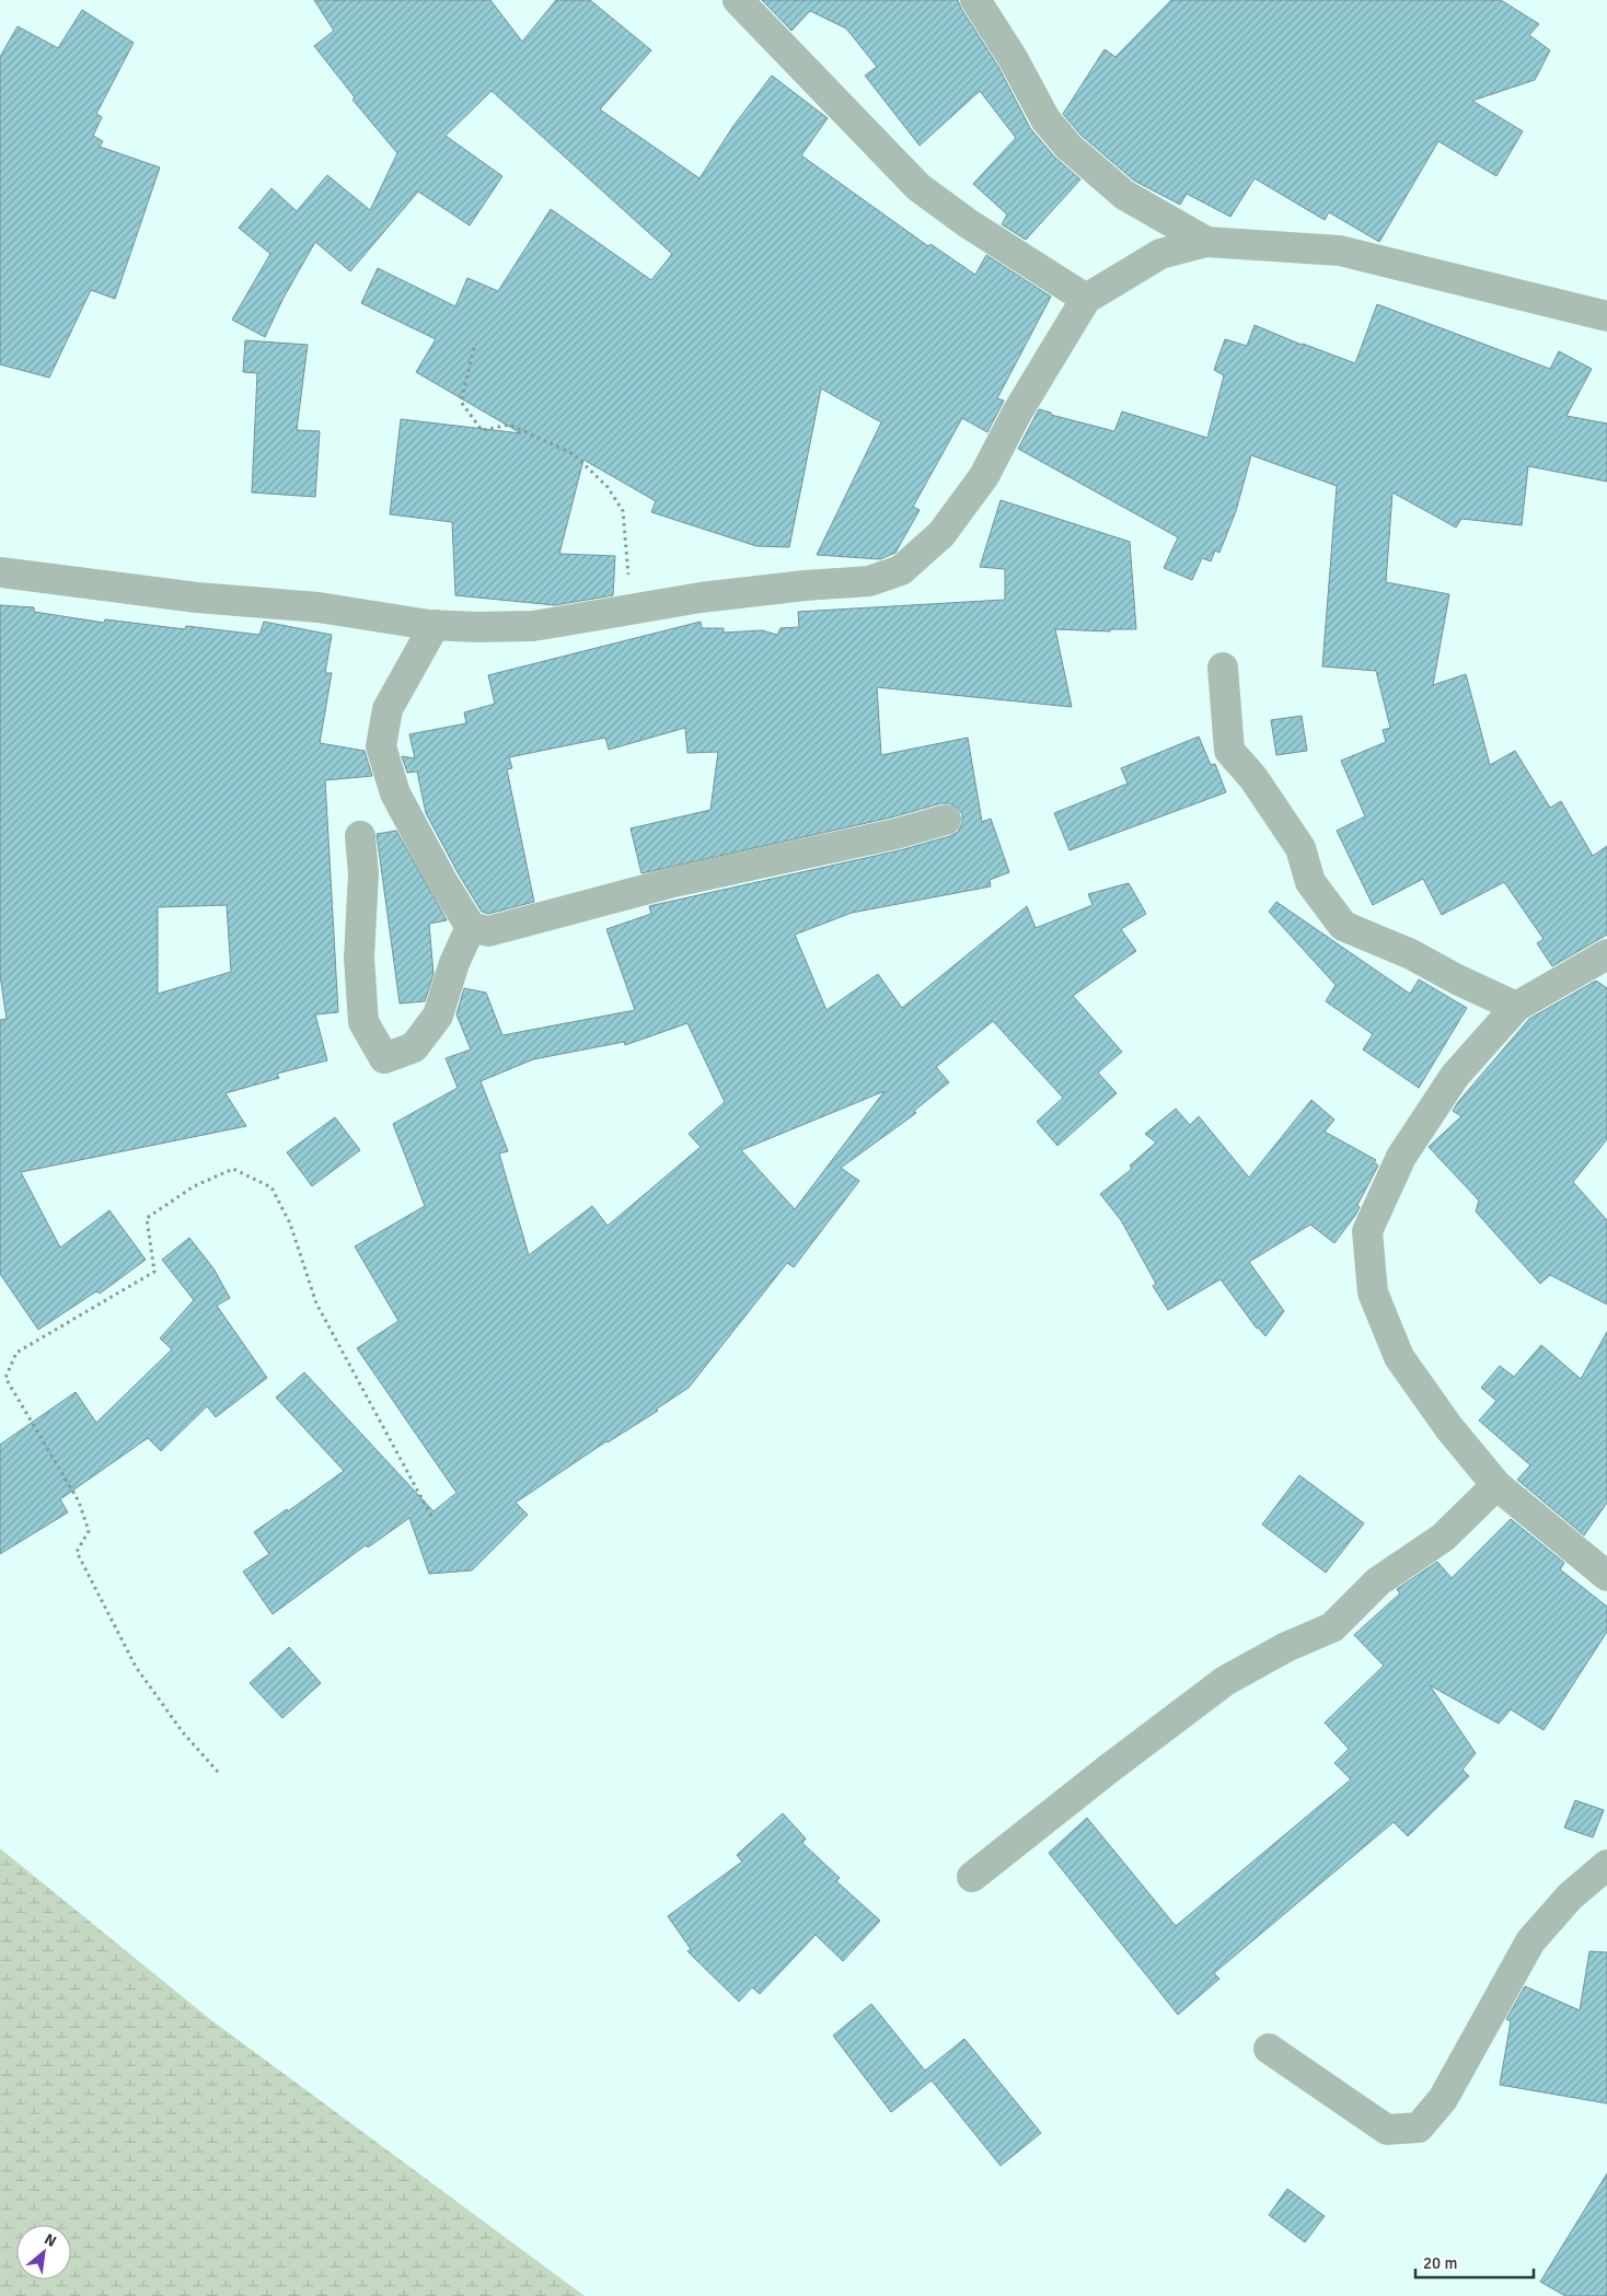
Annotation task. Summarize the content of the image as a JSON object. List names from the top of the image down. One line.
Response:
{"scale_bar":"20 m","north":"top right"}
